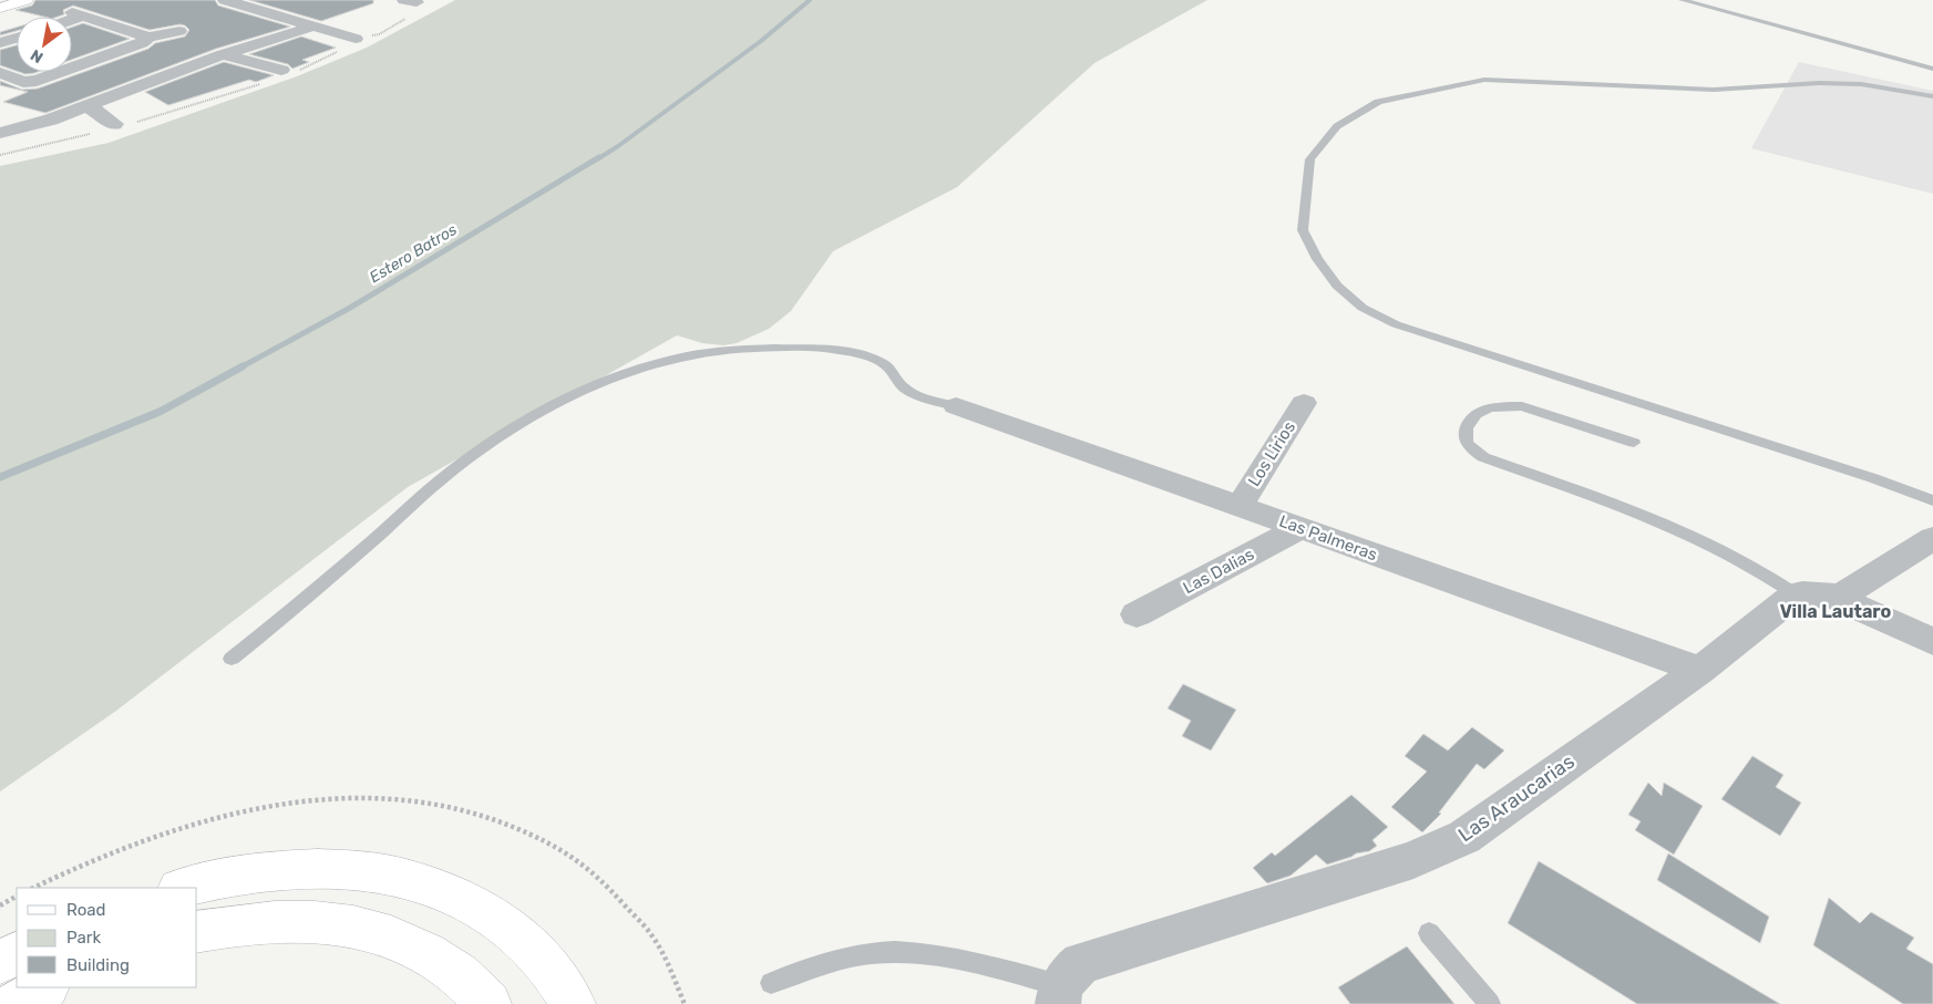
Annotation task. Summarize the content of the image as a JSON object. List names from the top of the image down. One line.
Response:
{"streets":{"street":["Los Lirios","Las Palmeras","Las Dalias","Las Araucarias"]},"crossings":[["Los Lirios","Las Palmeras"],["Las Palmeras","Las Dalias"],["Las Palmeras","Las Araucarias"]],"districts":["Villa Lautaro"],"water":["Estero Batros"],"legend":["Road","Park","Building"],"north":"bottom left"}
